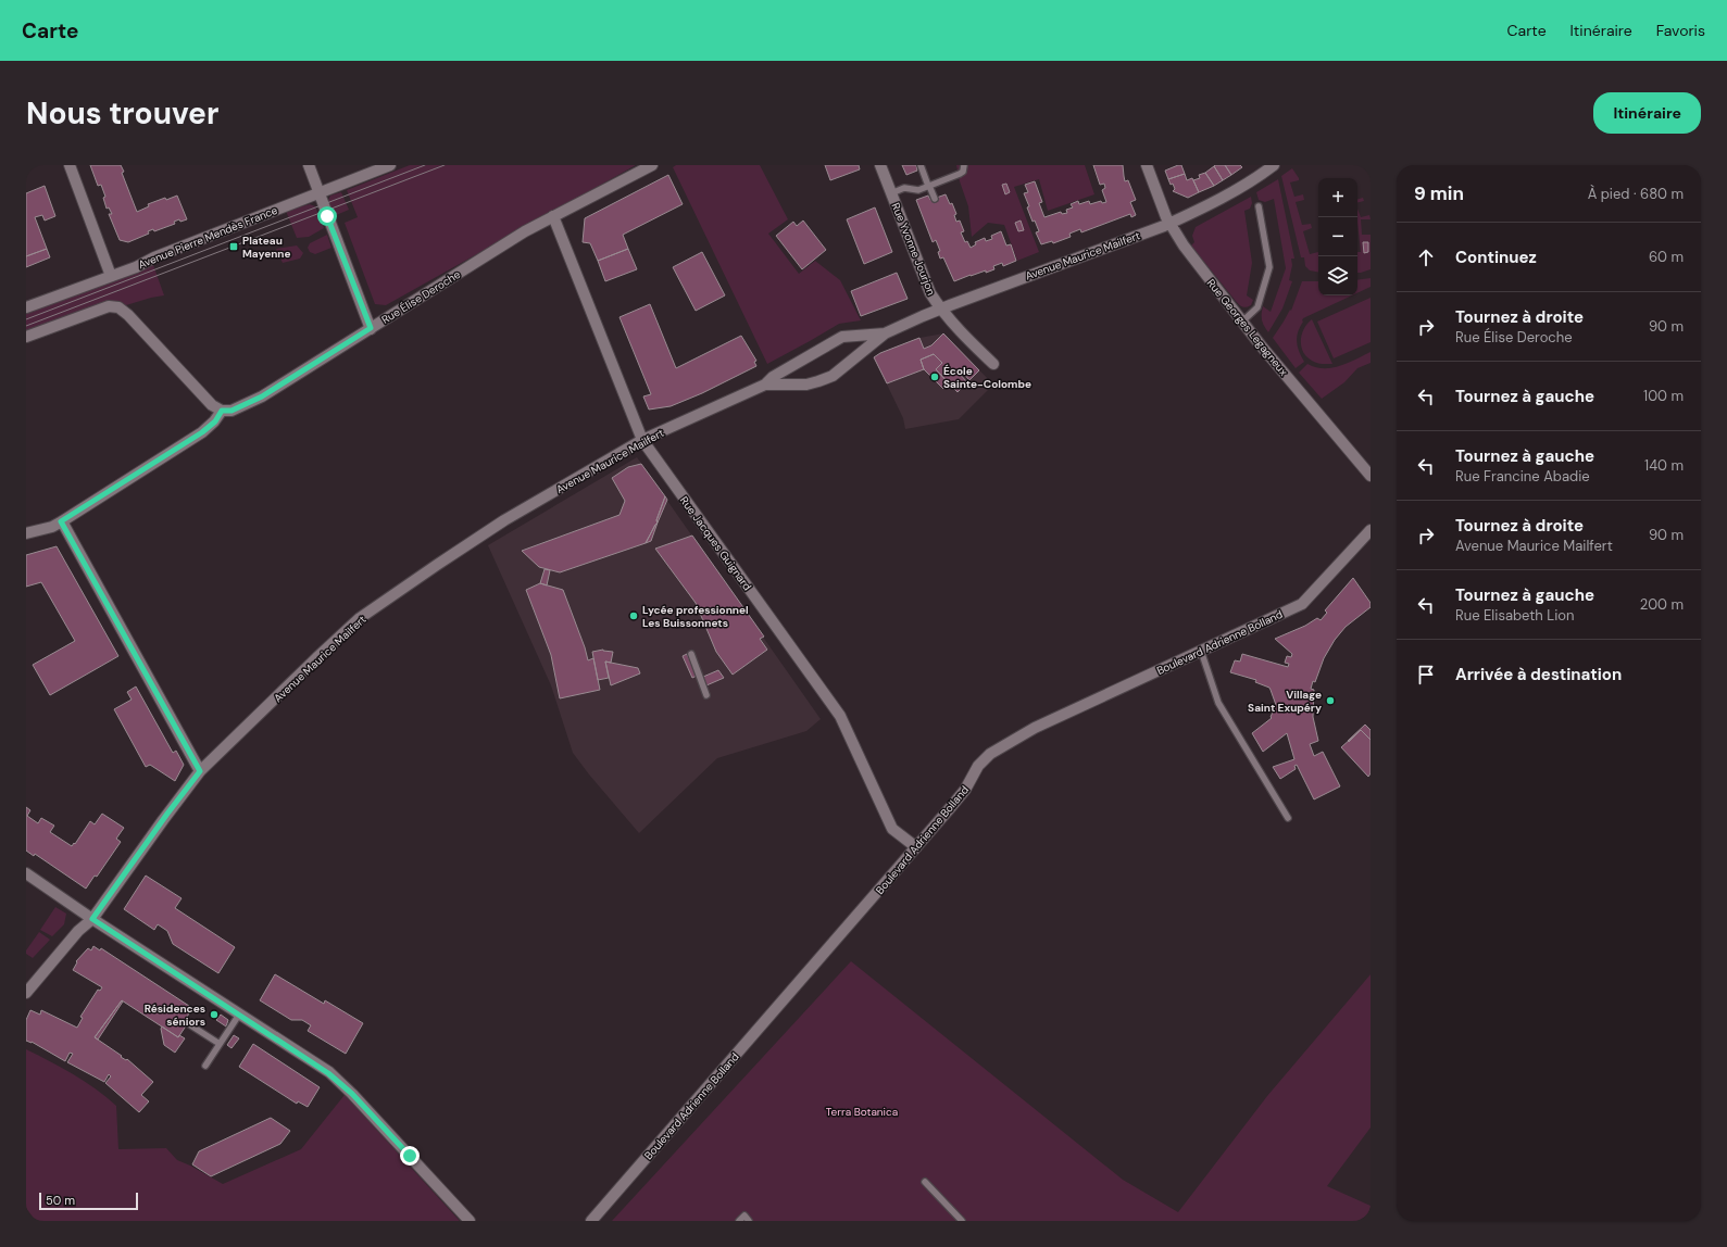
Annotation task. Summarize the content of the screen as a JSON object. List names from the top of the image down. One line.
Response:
{"streets":{"street":["Avenue Pierre Mendès France","Rue Yvonne Jourjon","Avenue Maurice Mailfert","Rue Élise Deroche","Rue Georges Legagneux","Rue Jacques Guignard","Boulevard Adrienne Bolland"]},"crossings":[["Rue Yvonne Jourjon","Avenue Maurice Mailfert"],["Avenue Maurice Mailfert","Rue Georges Legagneux"],["Avenue Maurice Mailfert","Rue Jacques Guignard"],["Rue Élise Deroche","Rue Jacques Guignard"],["Rue Jacques Guignard","Boulevard Adrienne Bolland"]],"parks":["Terra Botanica"],"places":{"transit":["Plateau Mayenne"],"other":["École Sainte-Colombe","Lycée professionnel Les Buissonnets","Village Saint Exupéry","Résidences séniors"]},"scale_bar":"50 m","page":{"header":"Carte","nav":["Carte","Itinéraire","Favoris"],"buttons":"Itinéraire","title":"Nous trouver","heading":["9 min","À pied · 680 m"],"map_buttons":["+","−"],"list":[["Continuez","60 m"],["Tournez à droite","Rue Élise Deroche","90 m"],["Tournez à gauche","100 m"],["Tournez à gauche","Rue Francine Abadie","140 m"],["Tournez à droite","Avenue Maurice Mailfert","90 m"],["Tournez à gauche","Rue Elisabeth Lion","200 m"],"Arrivée à destination"],"scale":"50 m"}}
